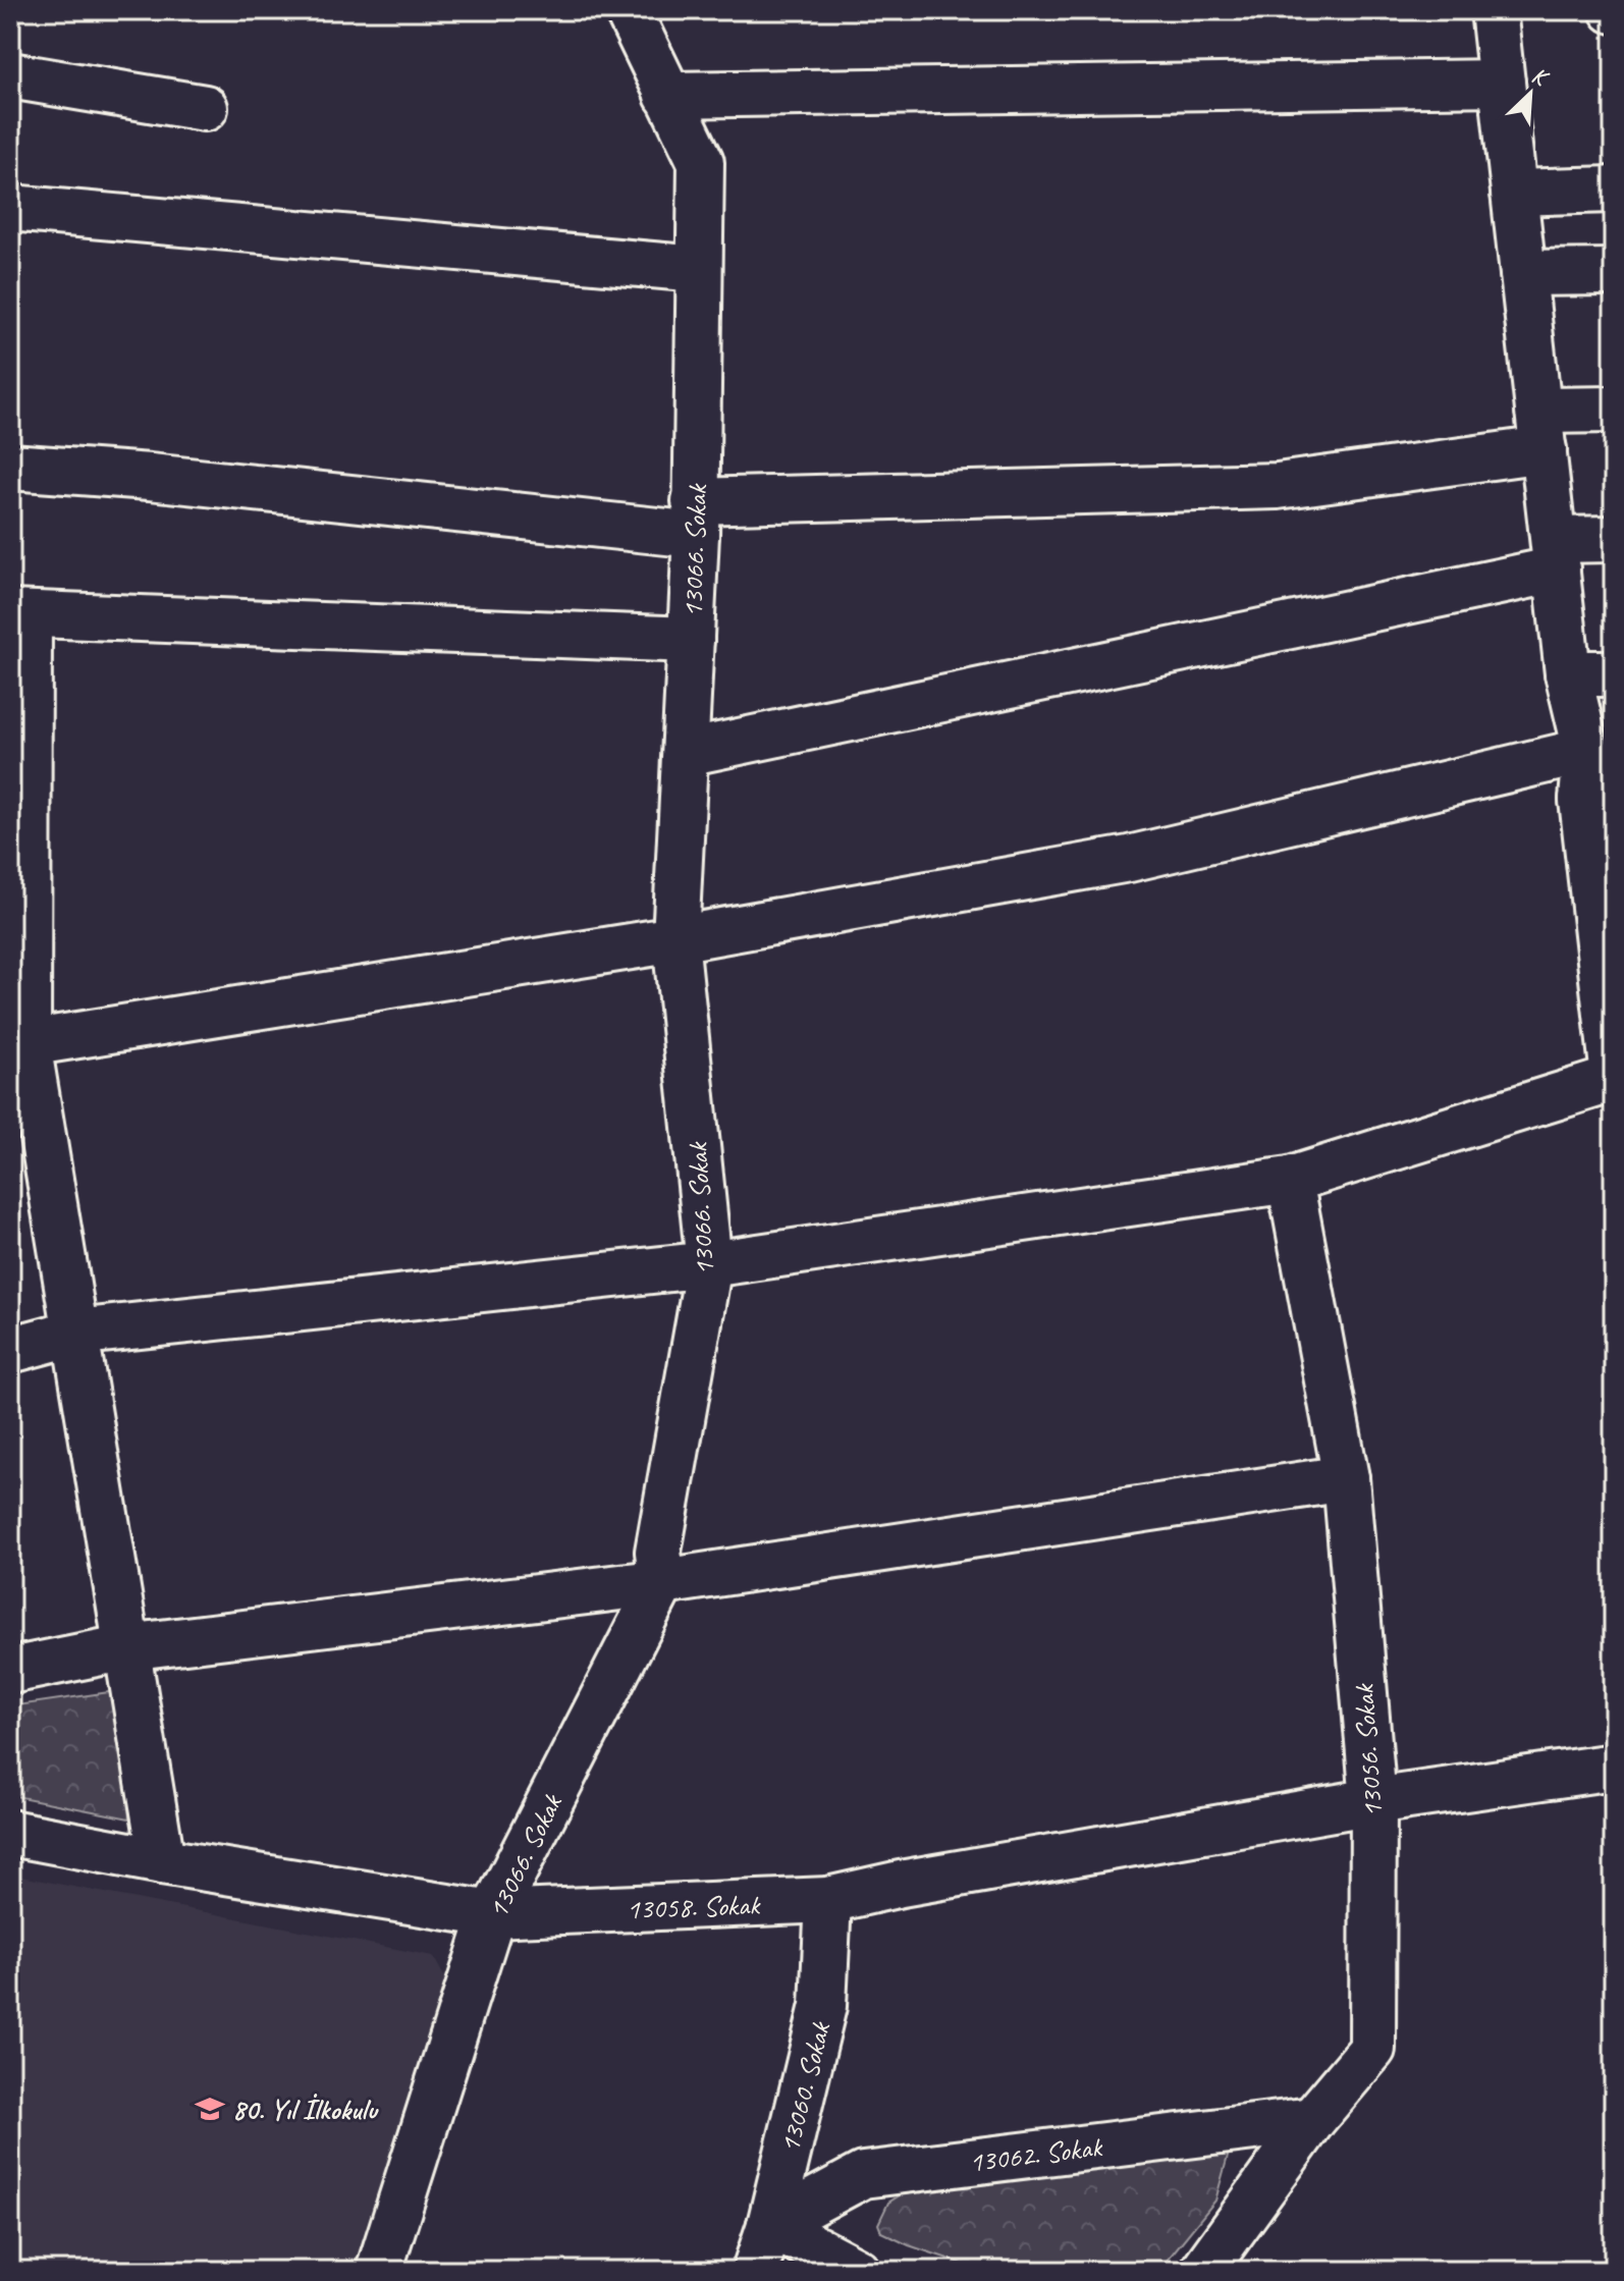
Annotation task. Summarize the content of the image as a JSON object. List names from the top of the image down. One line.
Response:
{"streets":{"street":["13066. Sokak","13056. Sokak","13058. Sokak","13060. Sokak","13062. Sokak"]},"crossings":[["13066. Sokak","13058. Sokak"],["13056. Sokak","13058. Sokak"],["13056. Sokak","13062. Sokak"],["13058. Sokak","13060. Sokak"],["13060. Sokak","13062. Sokak"]],"places":{"school or university":["80. Yıl İlkokulu"]},"north":"top right"}
